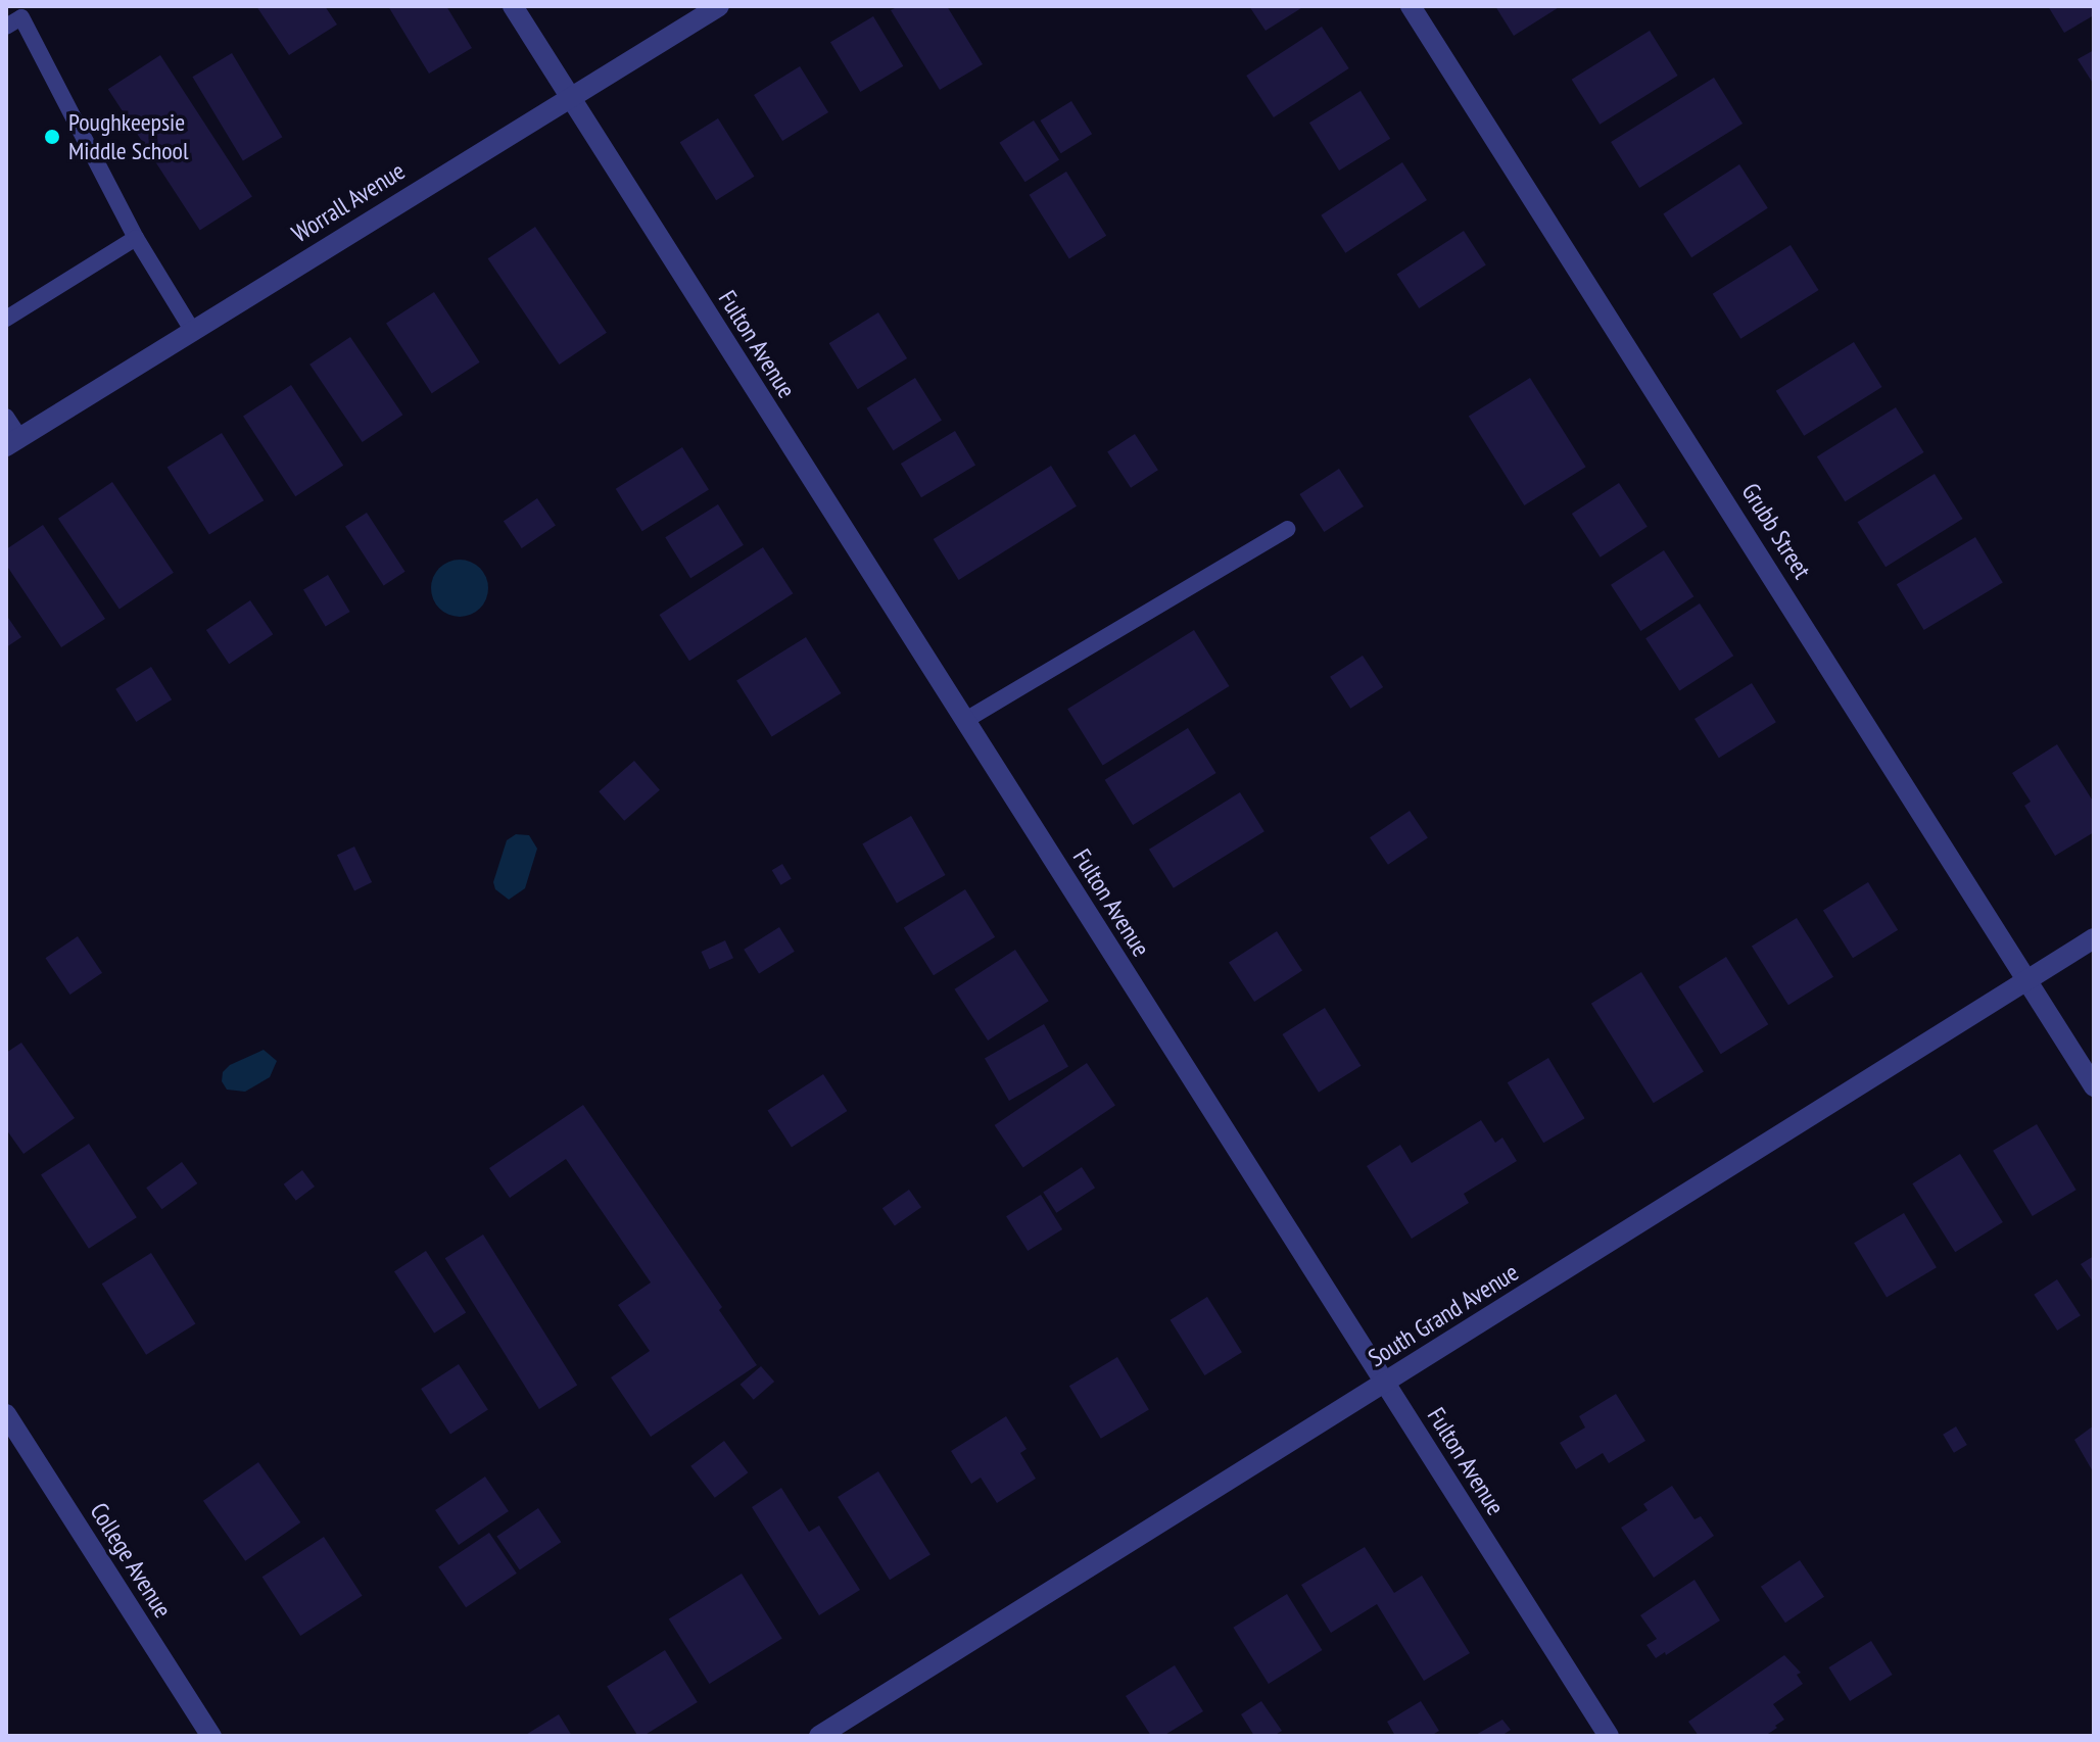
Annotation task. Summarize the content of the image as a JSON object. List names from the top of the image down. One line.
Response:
{"streets":{"street":["Worrall Avenue","Fulton Avenue","Grubb Street","South Grand Avenue","College Avenue"]},"crossings":[["Worrall Avenue","Fulton Avenue"],["Fulton Avenue","South Grand Avenue"],["Grubb Street","South Grand Avenue"]],"places":["Poughkeepsie Middle School"]}
